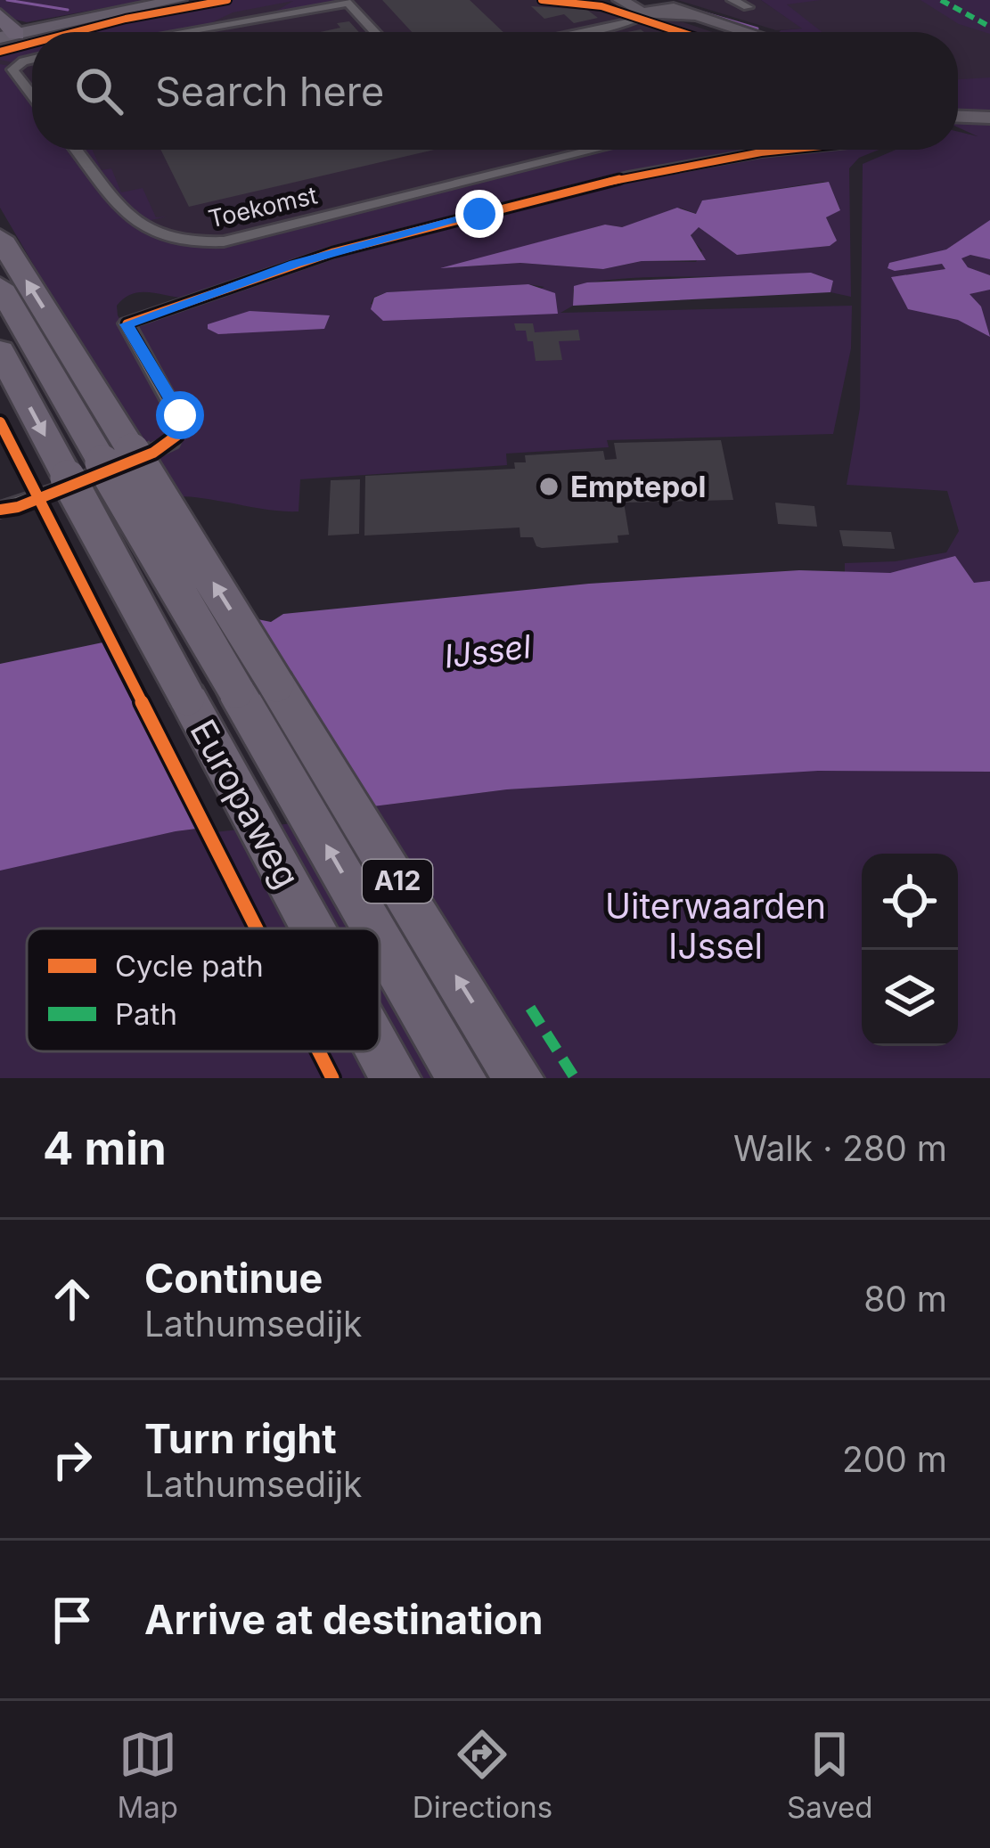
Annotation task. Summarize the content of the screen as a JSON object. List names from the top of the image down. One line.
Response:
{"streets":{"highway":["Europaweg","A12"],"street":["Toekomst"]},"crossings":[["Europaweg","A12"]],"water":["IJssel"],"parks":["Uiterwaarden IJssel"],"places":["Emptepol"],"legend":["Cycle path","Path"],"page":{"search":"Search here","heading":["4 min","Walk · 280 m"],"list":[["Continue","Lathumsedijk","80 m"],["Turn right","Lathumsedijk","200 m"],"Arrive at destination"],"nav":["Map","Directions","Saved"]}}
